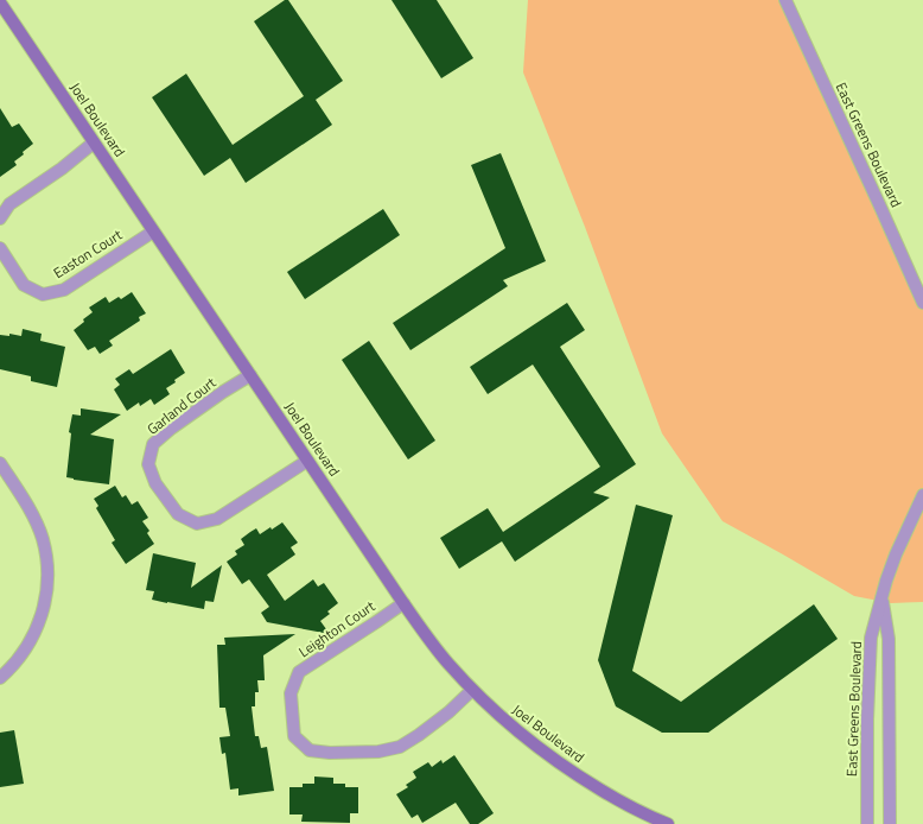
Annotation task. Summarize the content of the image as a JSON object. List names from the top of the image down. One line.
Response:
{"streets":{"main road":["Joel Boulevard"],"street":["East Greens Boulevard","Easton Court","Garland Court","Leighton Court"]},"crossings":[["Joel Boulevard","Easton Court"],["Joel Boulevard","Garland Court"],["Joel Boulevard","Leighton Court"]]}
